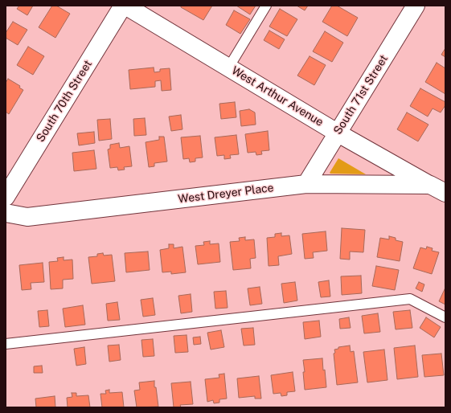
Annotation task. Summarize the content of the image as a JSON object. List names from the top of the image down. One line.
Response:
{"streets":{"street":["South 71st Street","West Arthur Avenue","South 70th Street","West Dreyer Place"]},"crossings":[["South 71st Street","West Arthur Avenue"],["South 71st Street","West Dreyer Place"],["West Arthur Avenue","West Dreyer Place"]]}
